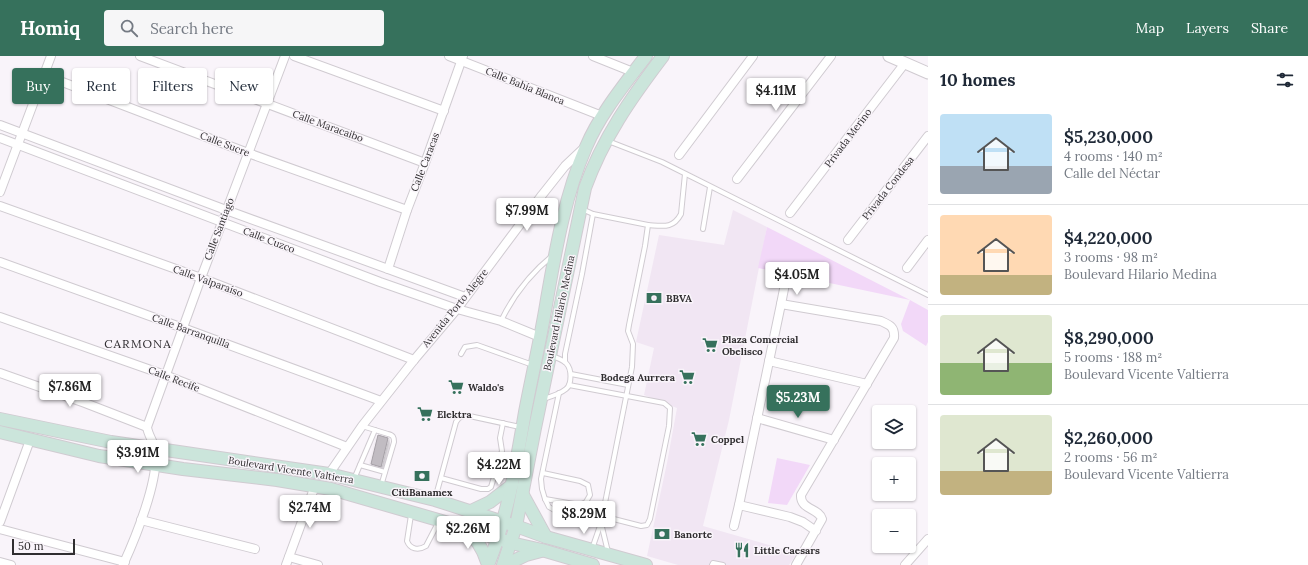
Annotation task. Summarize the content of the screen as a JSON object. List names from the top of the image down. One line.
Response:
{"streets":{"main road":["Boulevard Hilario Medina","Boulevard Vicente Valtierra"],"street":["Calle Bahía Blanca","Calle Maracaibo","Privada Merino","Calle Sucre","Calle Caracas","Privada Condesa","Calle Santiago","Calle Cuzco","Calle Valparaíso","Avenida Porto Alegre","Calle Barranquilla","Calle Recife"]},"crossings":[["Calle Bahía Blanca","Calle Caracas"],["Calle Bahía Blanca","Boulevard Hilario Medina"],["Calle Maracaibo","Calle Caracas"],["Calle Maracaibo","Calle Santiago"],["Calle Sucre","Calle Caracas"],["Calle Sucre","Calle Santiago"],["Calle Caracas","Calle Cuzco"],["Calle Santiago","Calle Cuzco"],["Calle Santiago","Calle Valparaíso"],["Calle Santiago","Calle Barranquilla"],["Calle Santiago","Calle Recife"],["Calle Cuzco","Avenida Porto Alegre"],["Calle Cuzco","Boulevard Hilario Medina"],["Calle Valparaíso","Avenida Porto Alegre"],["Avenida Porto Alegre","Boulevard Hilario Medina"],["Avenida Porto Alegre","Calle Barranquilla"],["Avenida Porto Alegre","Calle Recife"],["Avenida Porto Alegre","Boulevard Vicente Valtierra"],["Boulevard Hilario Medina","Boulevard Vicente Valtierra"]],"districts":["CARMONA"],"places":{"bank":["BBVA","CitiBanamex","Banorte"],"supermarket":["Plaza Comercial Obelisco","Bodega Aurrera","Waldo's","Elektra","Coppel"],"restaurant":["Little Caesars"]},"scale_bar":"50 m","page":{"header":"Homiq","search":"Search here","nav":["Map","Layers","Share"],"heading":"10 homes","chip":["Buy","Rent","Filters","New"],"price":["$4.11M","$7.99M","$4.05M","$7.86M","$5.23M","$3.91M","$4.22M","$2.74M","$8.29M","$2.26M"],"list":[{"name":"$5,230,000","note":"4 rooms · 140 m² · Calle del Néctar"},{"name":"$4,220,000","note":"3 rooms · 98 m² · Boulevard Hilario Medina"},{"name":"$8,290,000","note":"5 rooms · 188 m² · Boulevard Vicente Valtierra"},{"name":"$2,260,000","note":"2 rooms · 56 m² · Boulevard Vicente Valtierra"}],"map_buttons":["+","−"],"scale":"50 m"}}
